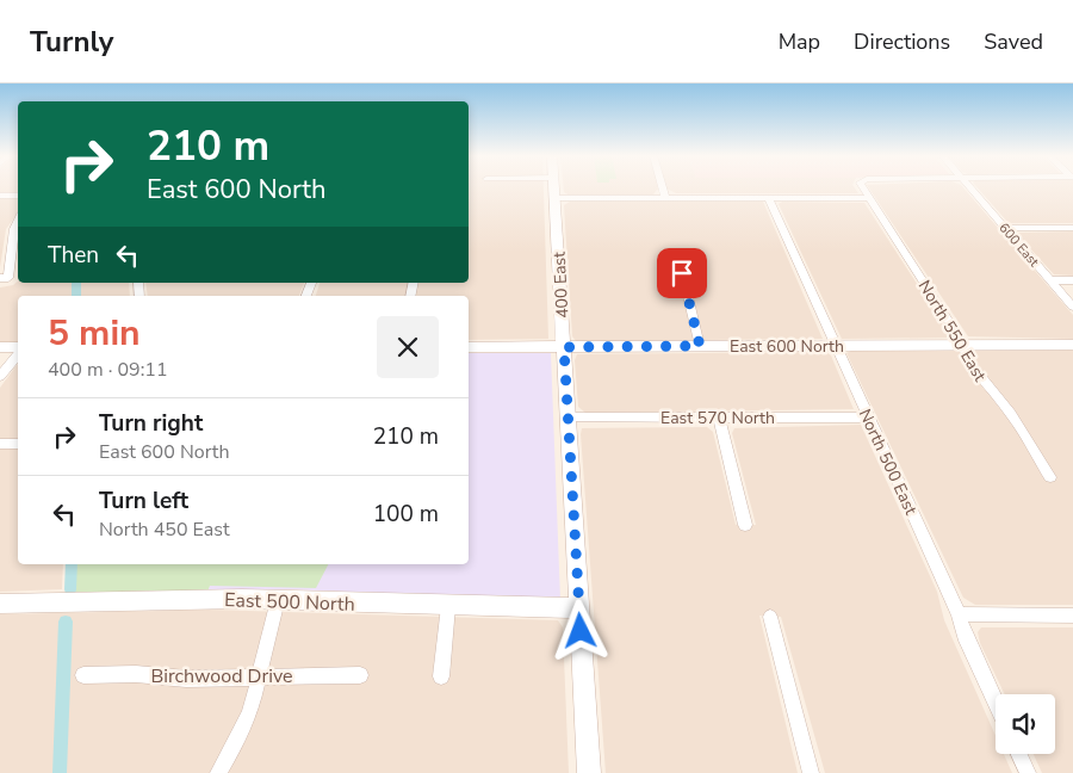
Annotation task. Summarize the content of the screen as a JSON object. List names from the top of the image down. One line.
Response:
{"streets":{"street":["600 East","400 East","North 550 East","East 600 North","East 570 North","North 500 East","East 500 North","Birchwood Drive"]},"crossings":[["400 East","East 600 North"],["400 East","East 570 North"],["400 East","East 500 North"],["North 550 East","East 600 North"],["East 600 North","North 500 East"],["East 570 North","North 500 East"]],"page":{"header":"Turnly","nav":["Map","Directions","Saved"],"turn":["210 m","East 600 North"],"then":"Then","heading":["5 min","400 m · 09:11"],"list":[{"name":"Turn right","note":"East 600 North","value":"210 m"},{"name":"Turn left","note":"North 450 East","value":"100 m"}]}}
